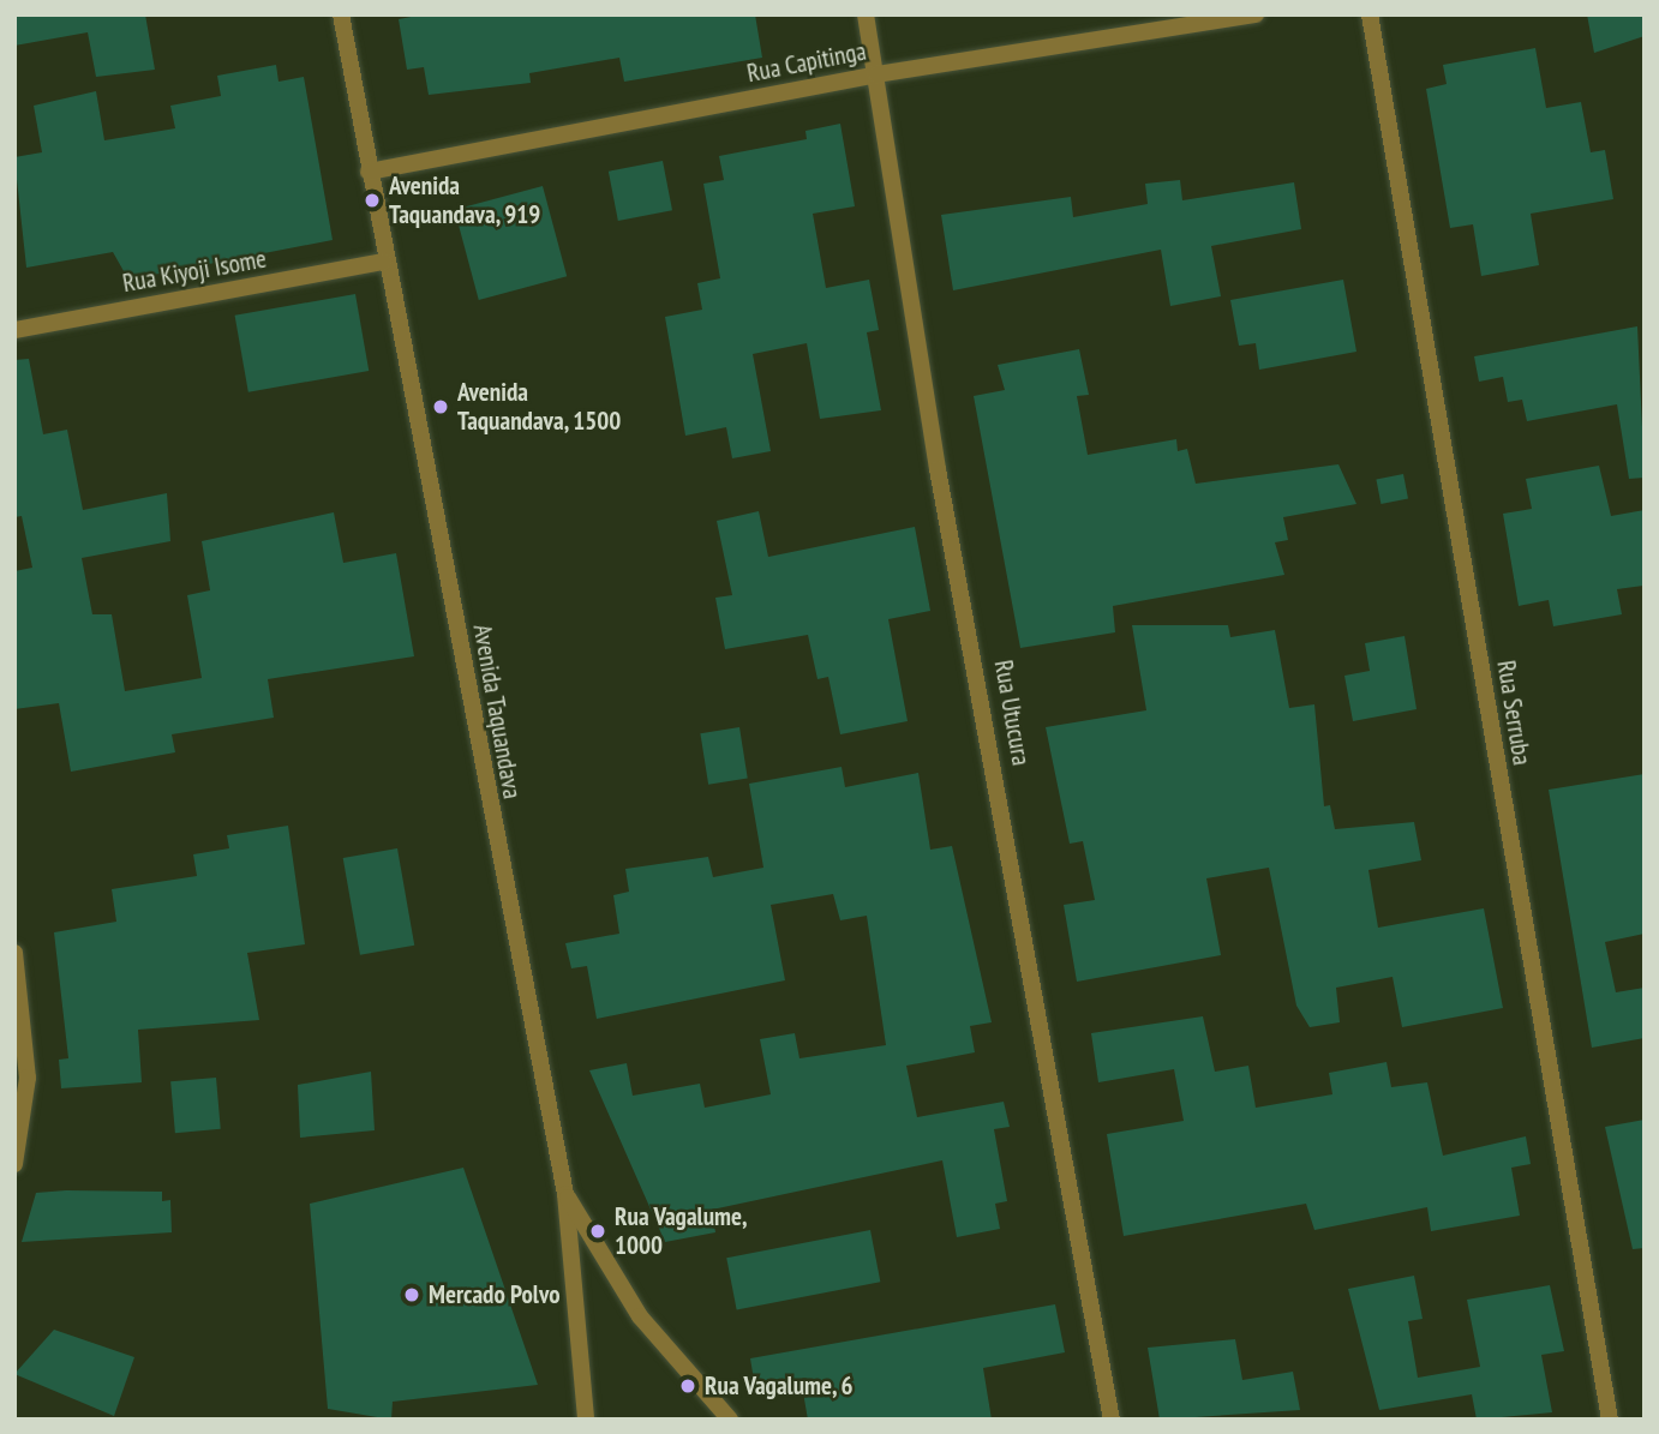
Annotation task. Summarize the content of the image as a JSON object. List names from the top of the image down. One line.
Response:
{"streets":{"street":["Rua Capitinga","Rua Kiyoji Isome","Avenida Taquandava","Rua Utucura","Rua Serruba"]},"crossings":[["Rua Capitinga","Avenida Taquandava"],["Rua Capitinga","Rua Utucura"],["Rua Kiyoji Isome","Avenida Taquandava"]],"places":["Avenida Taquandava, 919","Avenida Taquandava, 1500","Rua Vagalume, 1000","Mercado Polvo","Rua Vagalume, 6"]}
